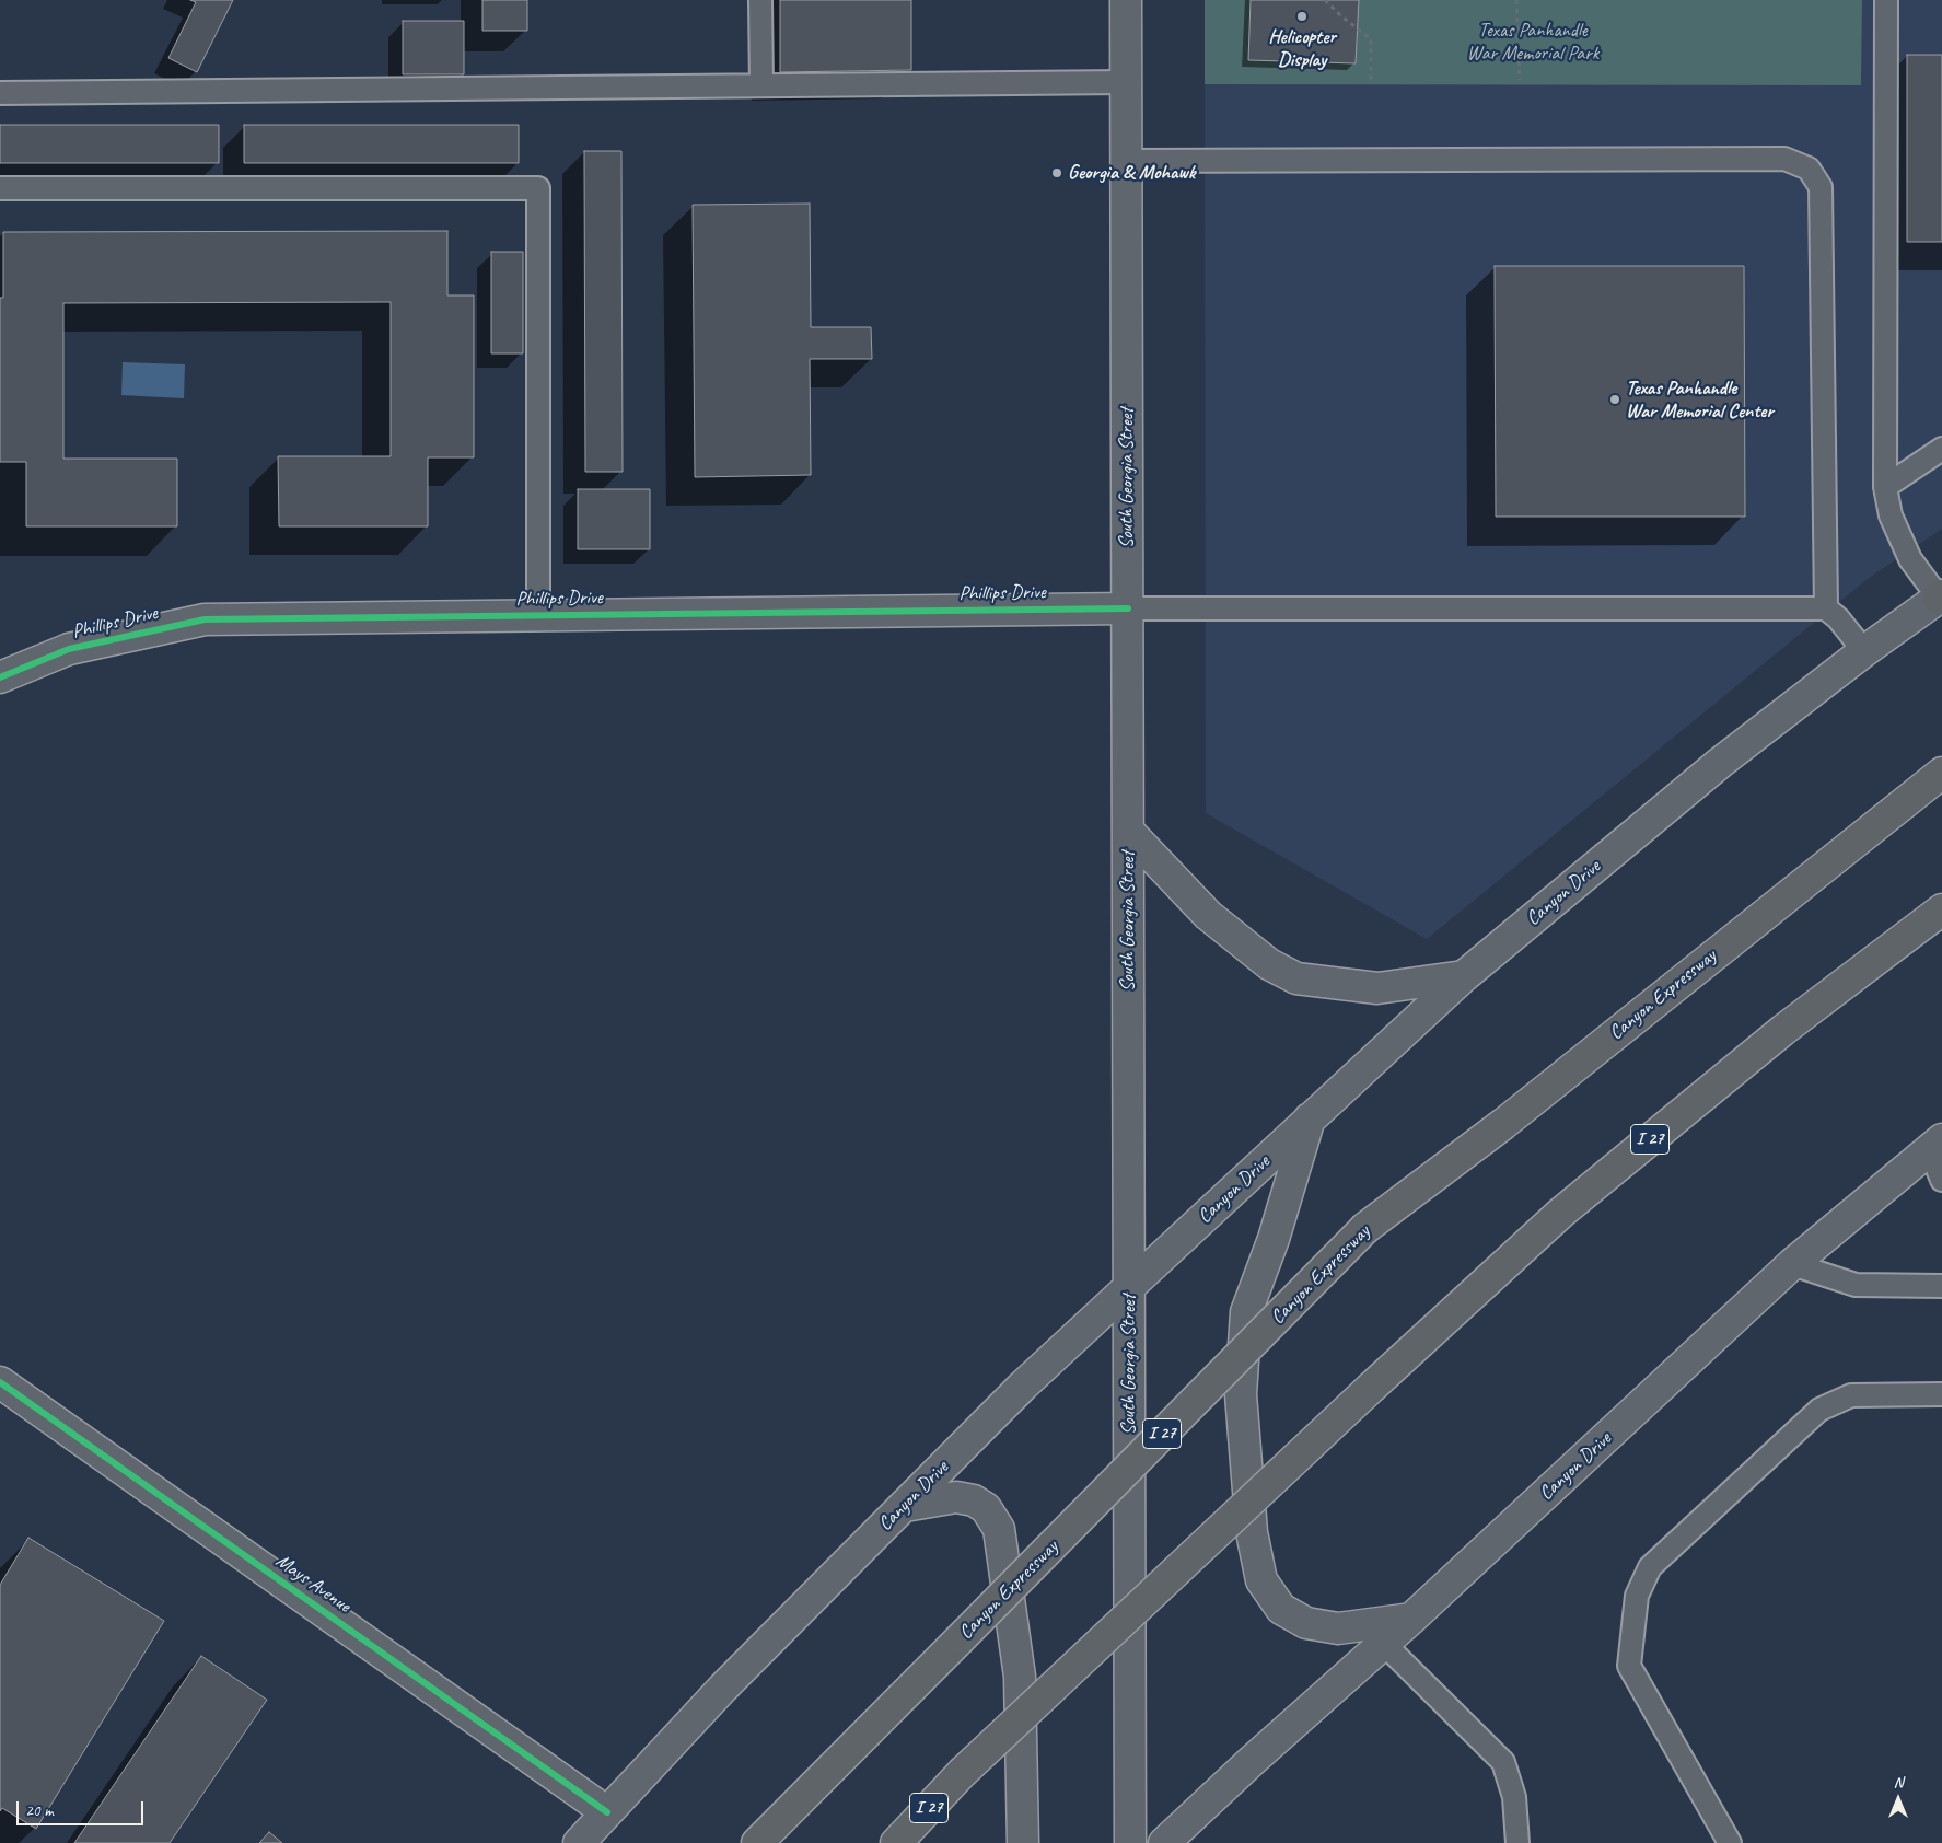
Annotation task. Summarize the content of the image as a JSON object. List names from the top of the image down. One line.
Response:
{"streets":{"highway":["Canyon Expressway","I 27"],"main road":["South Georgia Street","Phillips Drive","Canyon Drive","Mays Avenue"]},"crossings":[["South Georgia Street","Phillips Drive"],["South Georgia Street","Canyon Drive"],["Canyon Drive","Mays Avenue"]],"parks":["Texas Panhandle War Memorial Park"],"places":["Helicopter Display","Georgia & Mohawk","Texas Panhandle War Memorial Center"],"scale_bar":"20 m","north":"top"}
